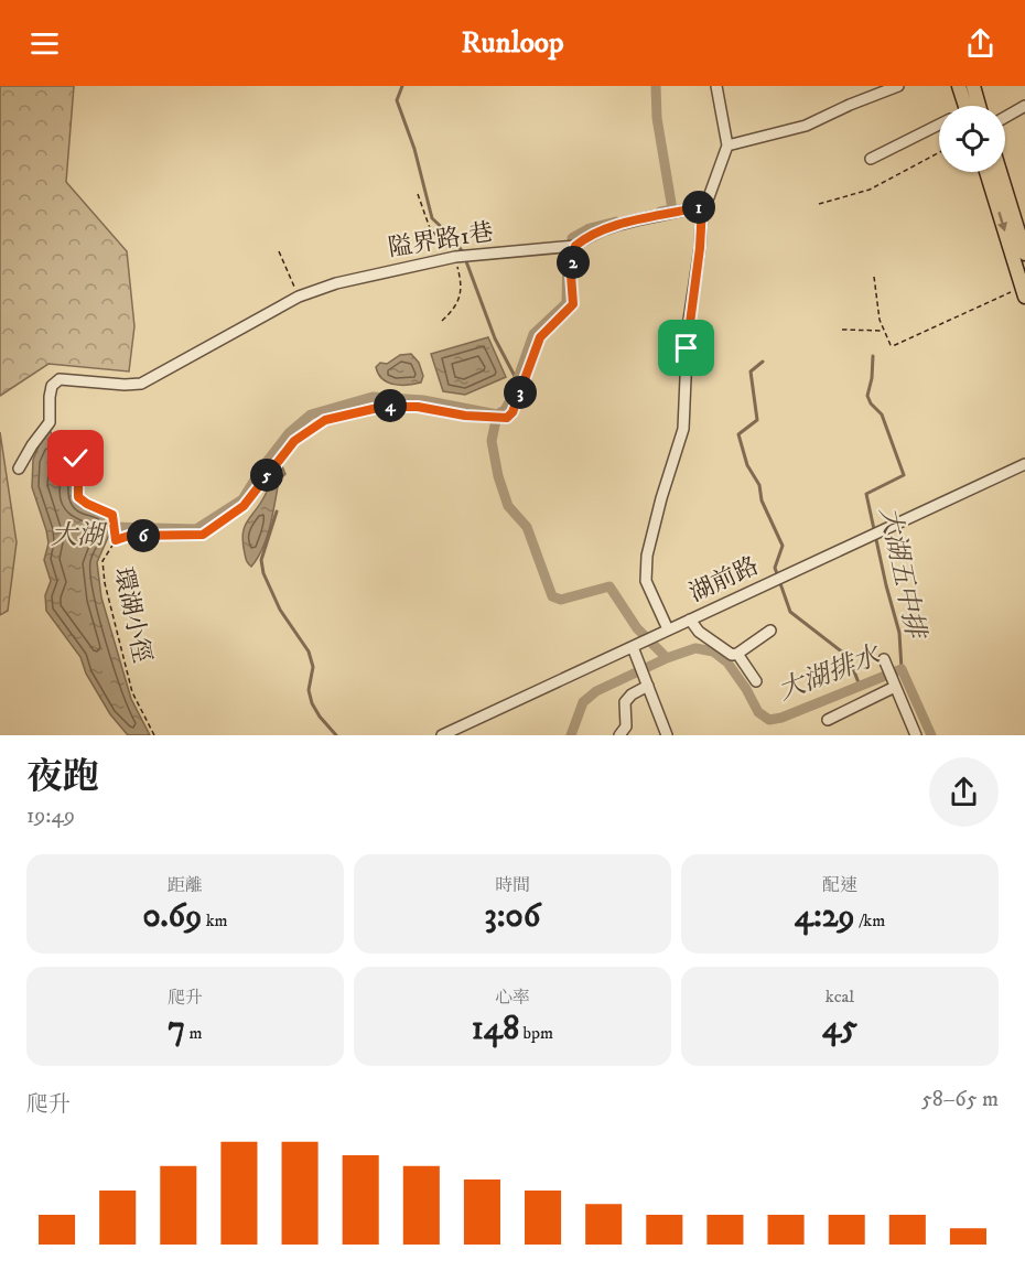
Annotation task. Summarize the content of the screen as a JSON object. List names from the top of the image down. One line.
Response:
{"streets":{"street":["隘界路1巷","湖前路"],"path":["環湖小徑"]},"crossings":[["隘界路1巷","環湖小徑"]],"water":["大湖","大湖五中排","大湖排水"],"page":{"header":"Runloop","pins":["1","2","3","4","5","6"],"heading":["夜跑","19:49"],"stats":[["距離","0.69 km"],["時間","3:06"],["配速","4:29 /km"],["爬升","7 m"],["心率","148 bpm"],["kcal","45"]],"chart":["爬升","58–65 m"]}}
